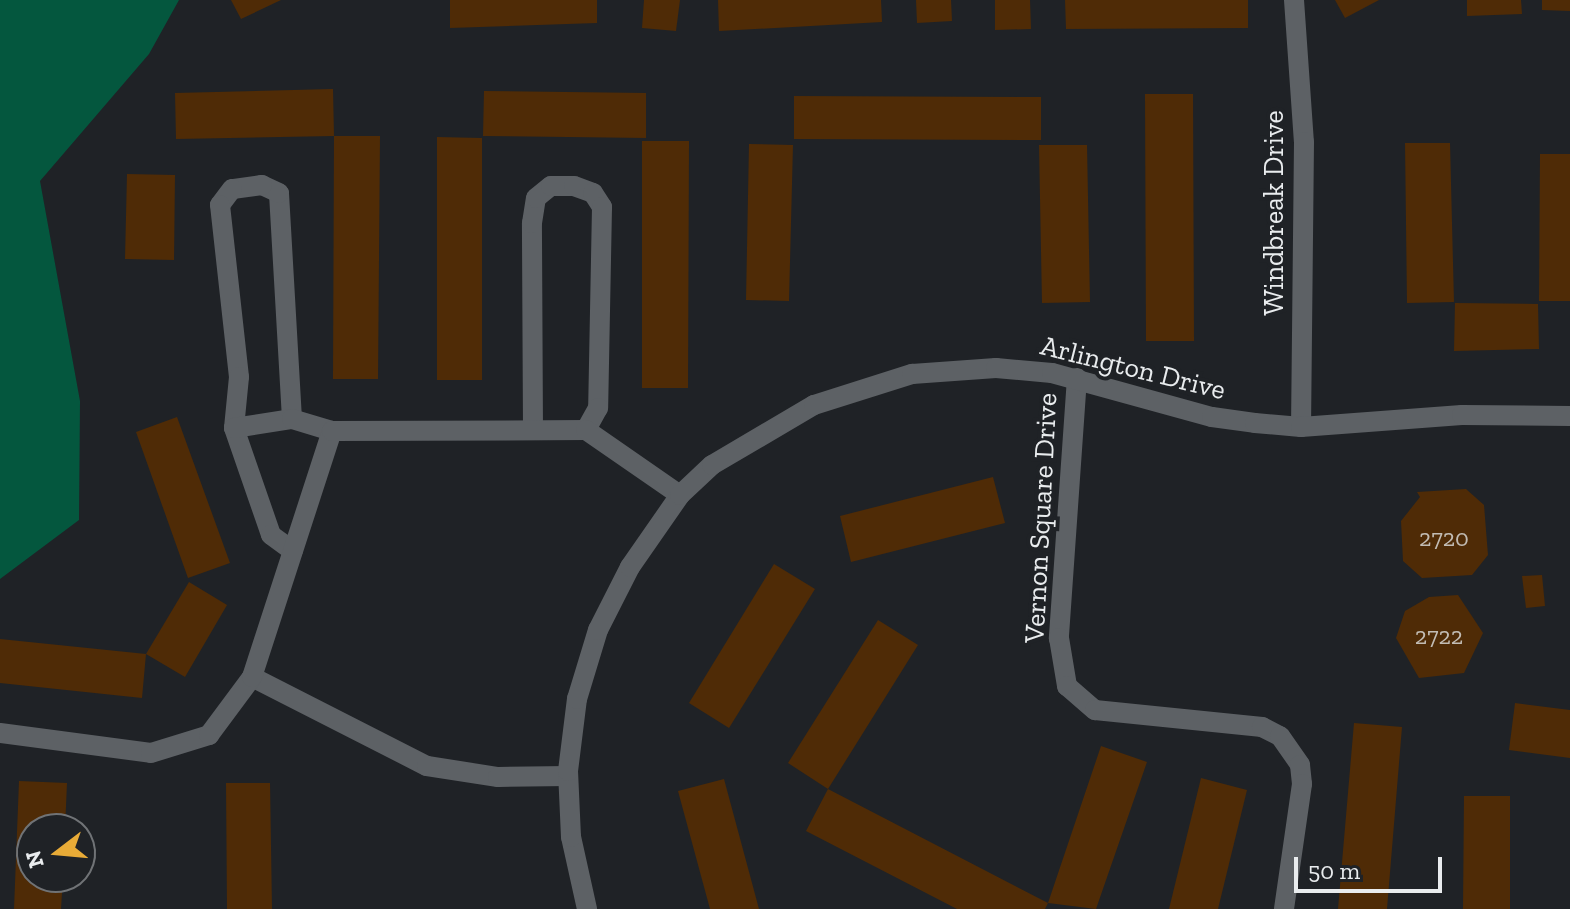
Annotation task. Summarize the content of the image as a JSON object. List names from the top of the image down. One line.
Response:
{"streets":{"street":["Windbreak Drive","Arlington Drive","Vernon Square Drive"]},"crossings":[["Windbreak Drive","Arlington Drive"],["Arlington Drive","Vernon Square Drive"]],"house_numbers":["2720","2722"],"scale_bar":"50 m","north":"left"}
